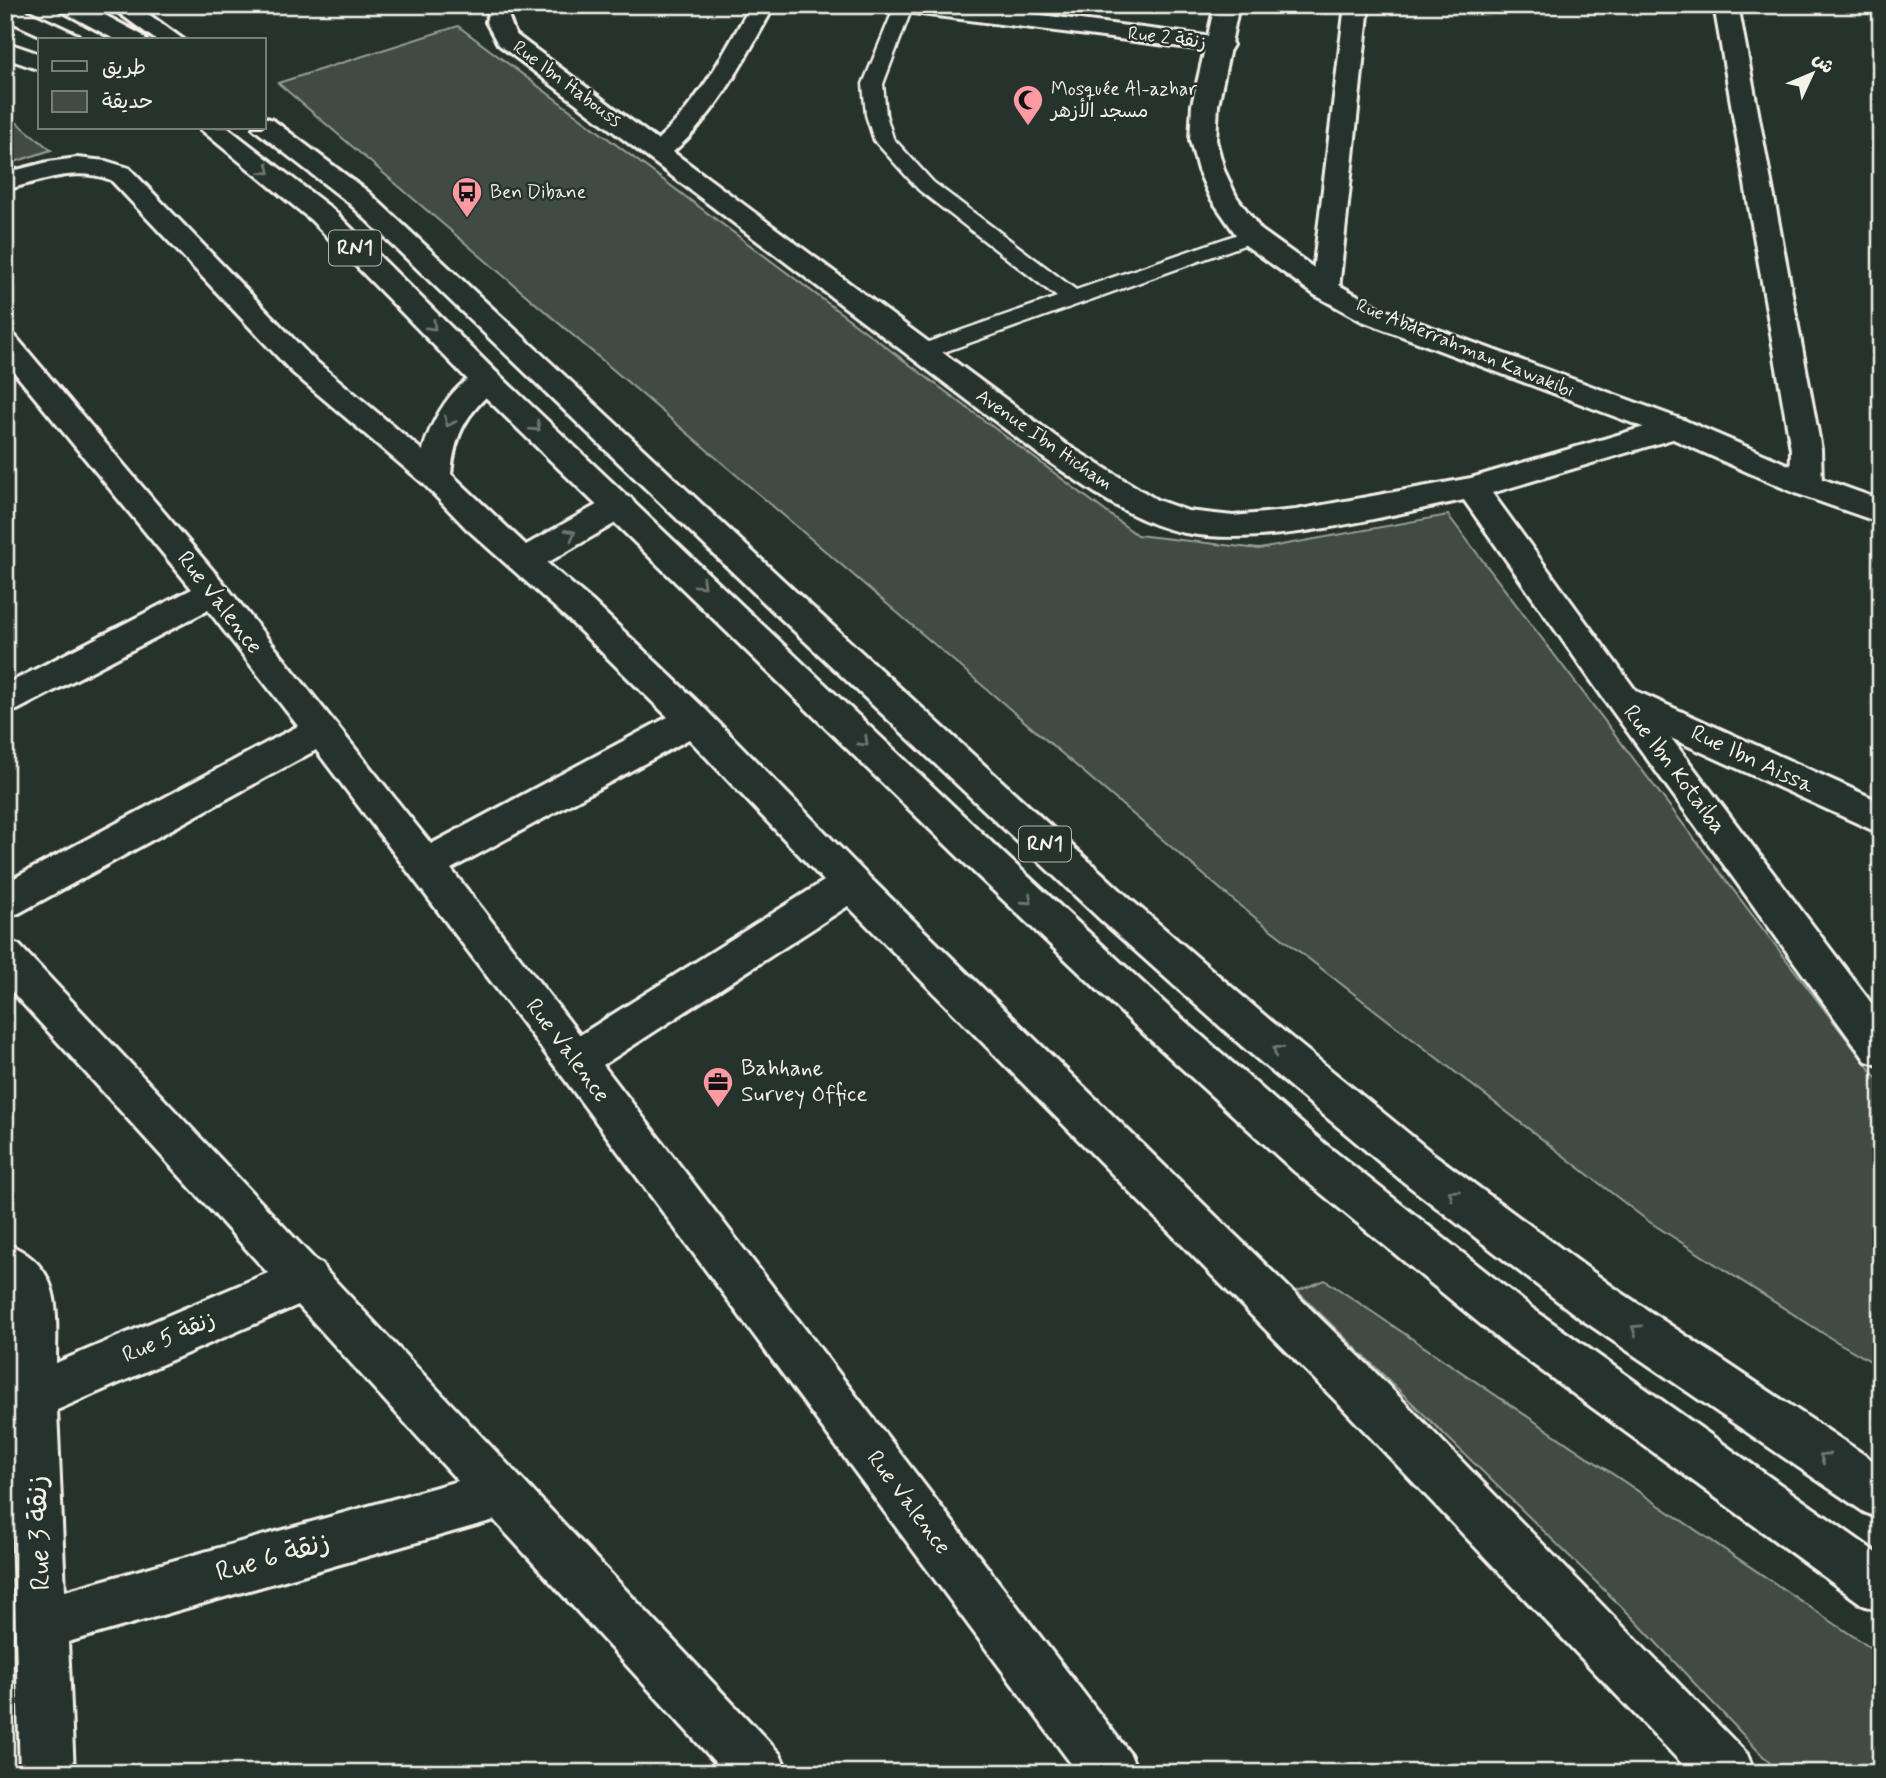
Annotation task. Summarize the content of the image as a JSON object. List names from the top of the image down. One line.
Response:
{"streets":{"main road":["Rue 2 زنقة","Rue Ibn Habouss","RN1","Rue Abderrahman Kawakibi","Avenue Ibn Hicham","Rue Valence","Rue Ibn Aissa","Rue Ibn Kotaiba","Rue 5 زنقة","Rue 3 زنقة","Rue 6 زنقة"]},"crossings":[["Rue 2 زنقة","Rue Abderrahman Kawakibi"],["Rue Ibn Habouss","Avenue Ibn Hicham"],["Rue Abderrahman Kawakibi","Avenue Ibn Hicham"],["Avenue Ibn Hicham","Rue Ibn Kotaiba"],["Rue Ibn Aissa","Rue Ibn Kotaiba"],["Rue 5 زنقة","Rue 3 زنقة"],["Rue 3 زنقة","Rue 6 زنقة"]],"places":{"mosque":["Mosquée Al-azhar مسجد الأزهر"],"bus stop":["Ben Dibane"],"office":["Bahhane Survey Office"]},"legend":["طريق","حديقة"],"north":"top right"}
